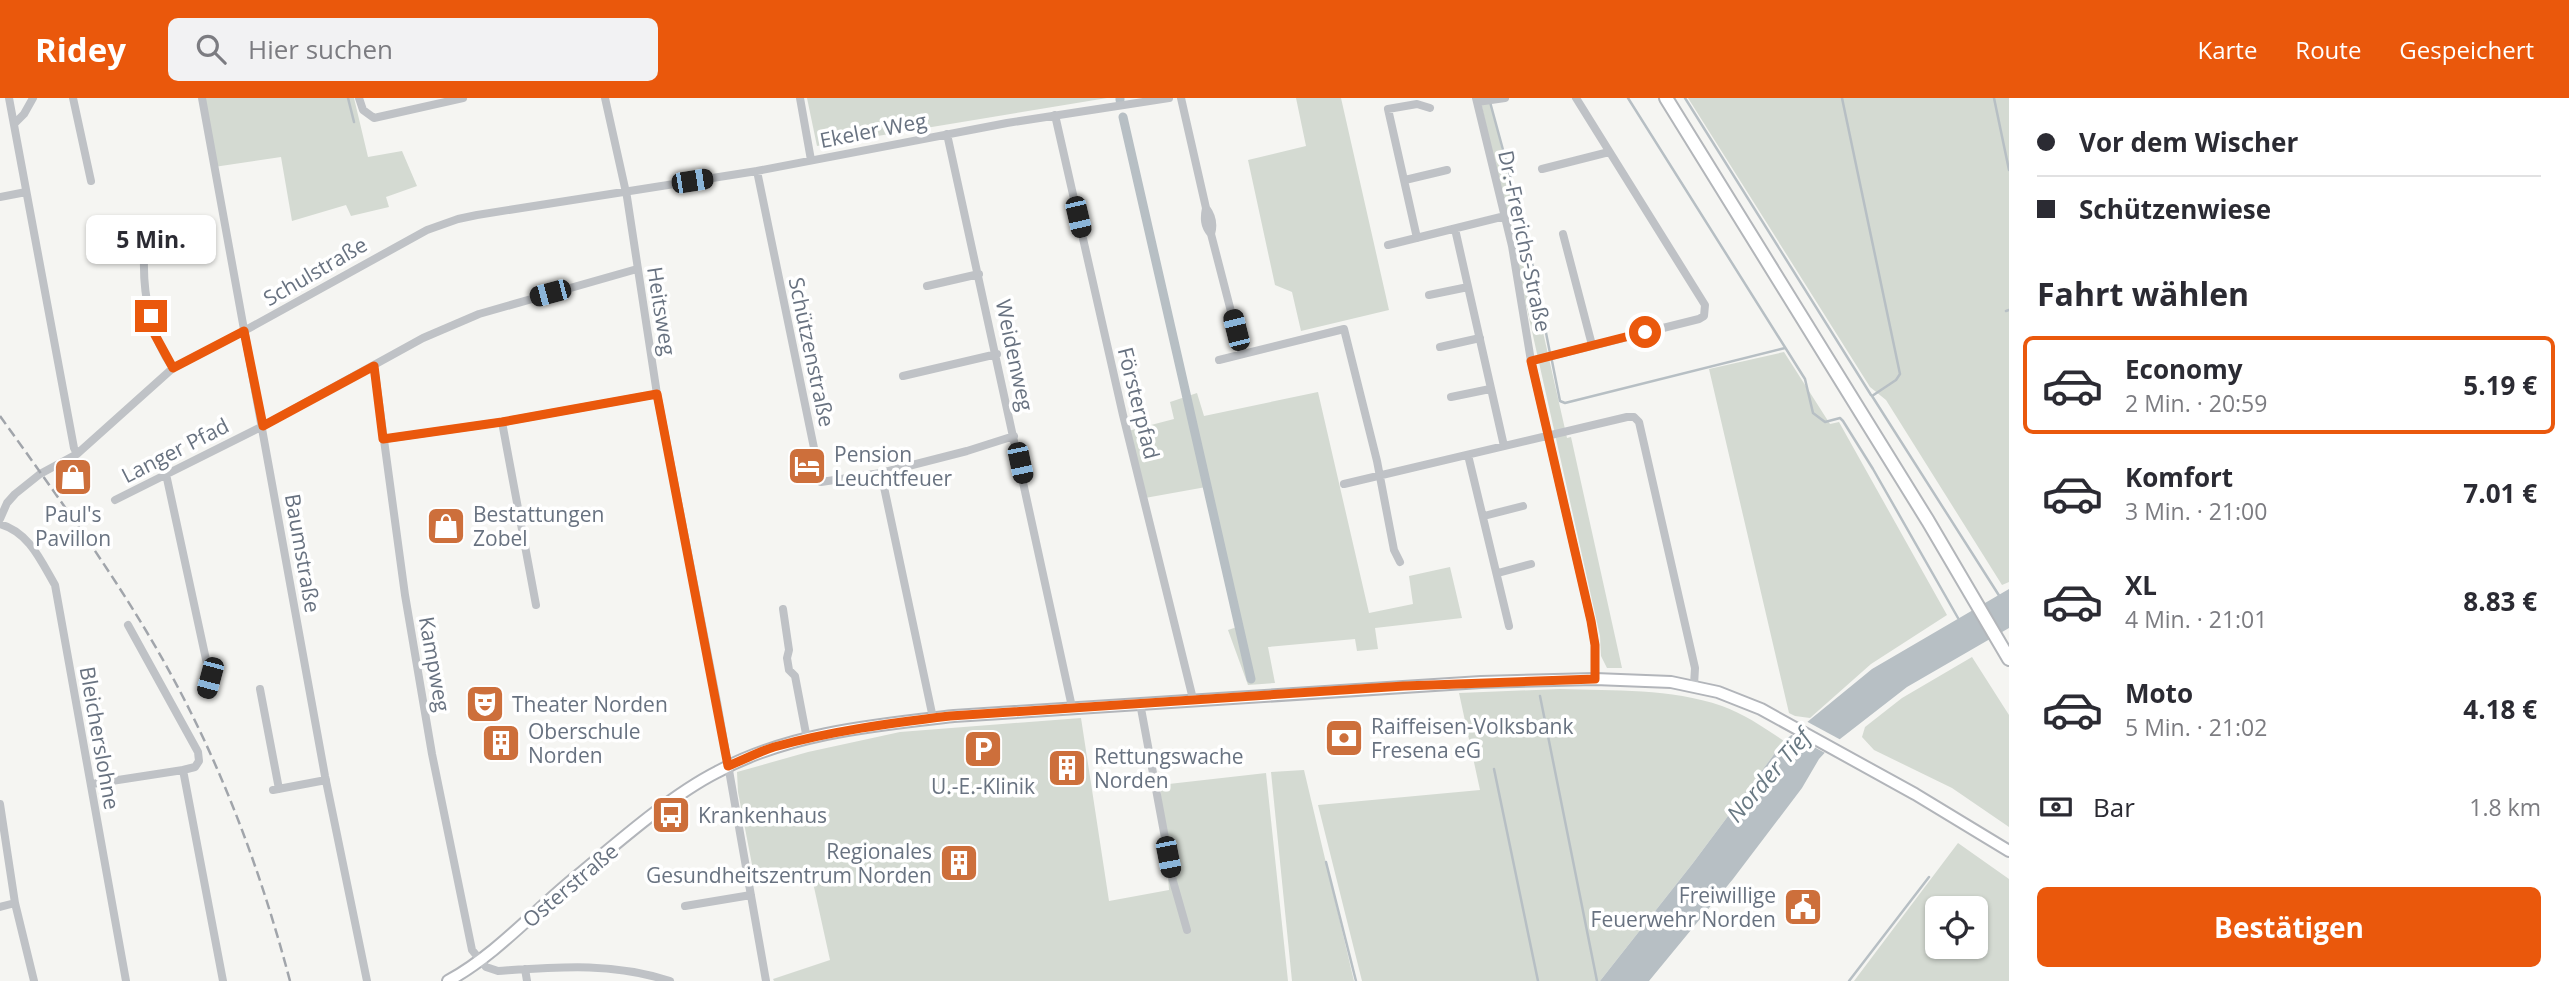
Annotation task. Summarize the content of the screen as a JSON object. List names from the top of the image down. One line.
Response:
{"streets":{"street":["Ekeler Weg","Dr.-Frerichs-Straße","Schulstraße","Heitsweg","Schützenstraße","Weidenweg","Försterpfad","Langer Pfad","Baumstraße","Kampweg","Bleicherslohne","Osterstraße"]},"crossings":[["Ekeler Weg","Schulstraße"],["Ekeler Weg","Heitsweg"],["Ekeler Weg","Schützenstraße"],["Ekeler Weg","Weidenweg"],["Ekeler Weg","Försterpfad"],["Dr.-Frerichs-Straße","Osterstraße"],["Schulstraße","Heitsweg"],["Schulstraße","Baumstraße"],["Schulstraße","Bleicherslohne"],["Heitsweg","Langer Pfad"],["Heitsweg","Osterstraße"],["Weidenweg","Osterstraße"],["Försterpfad","Osterstraße"],["Langer Pfad","Baumstraße"],["Langer Pfad","Kampweg"],["Kampweg","Osterstraße"]],"water":["Norder Tief"],"places":{"hotel":["Pension Leuchtfeuer"],"shop":["Paul's Pavillon","Bestattungen Zobel"],"theatre":["Theater Norden"],"bank":["Raiffeisen-Volksbank Fresena eG"],"building":["Oberschule Norden","Rettungswache Norden","Regionales Gesundheitszentrum Norden"],"parking":["U.-E.-Klinik"],"bus stop":["Krankenhaus"],"public building":["Freiwillige Feuerwehr Norden"]},"page":{"header":"Ridey","search":"Hier suchen","nav":["Karte","Route","Gespeichert"],"banner":["Vor dem Wischer","Schützenwiese"],"bubble":"5 Min.","heading":"Fahrt wählen","list":[{"name":"Economy","note":"2 Min. · 20:59","value":"5.19 €"},{"name":"Komfort","note":"3 Min. · 21:00","value":"7.01 €"},{"name":"XL","note":"4 Min. · 21:01","value":"8.83 €"},{"name":"Moto","note":"5 Min. · 21:02","value":"4.18 €"}],"pay":["Bar","1.8 km"],"buttons":"Bestätigen"}}
